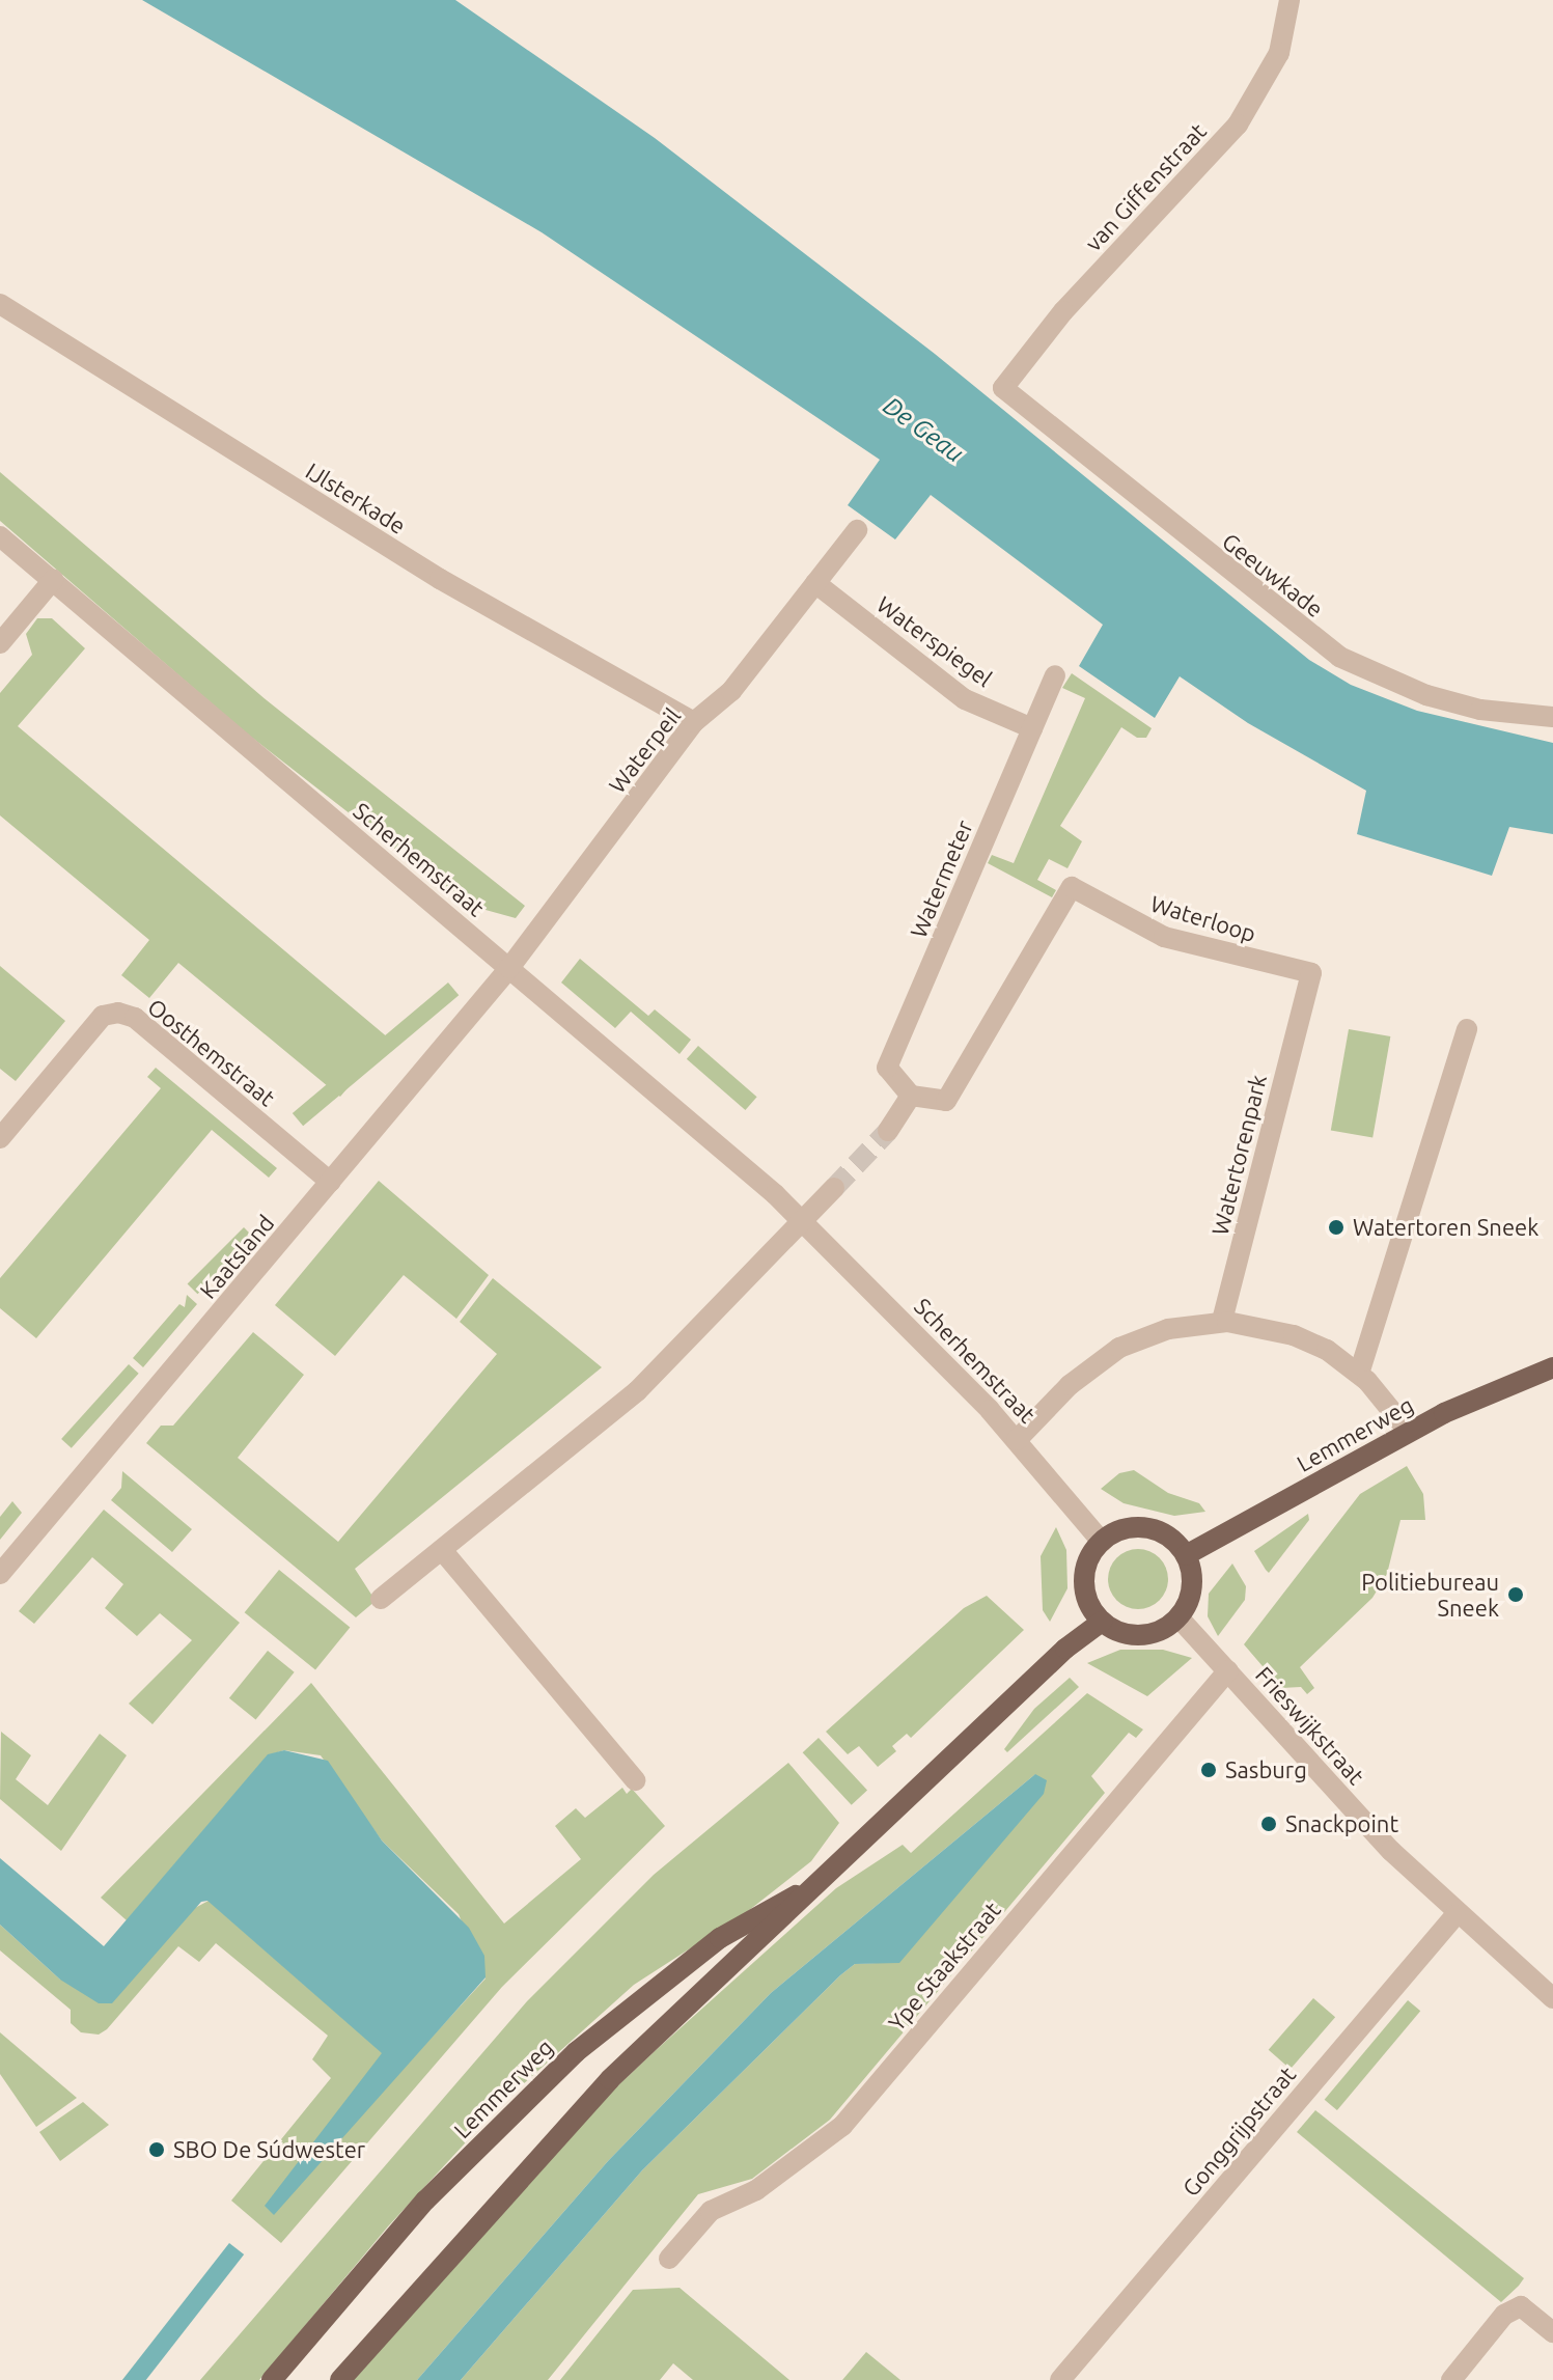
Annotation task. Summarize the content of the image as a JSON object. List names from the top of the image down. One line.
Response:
{"streets":{"main road":["Lemmerweg"],"street":["van Giffenstraat","IJlsterkade","Geeuwkade","Waterspiegel","Waterpeil","Scherhemstraat","Watermeter","Waterloop","Oosthemstraat","Watertorenpark","Kaatsland","Frieswijkstraat","Ype Staakstraat","Gonggrijpstraat"]},"crossings":[["van Giffenstraat","Geeuwkade"],["IJlsterkade","Waterpeil"],["Waterspiegel","Waterpeil"],["Waterspiegel","Watermeter"],["Waterpeil","Scherhemstraat"],["Waterpeil","Kaatsland"],["Scherhemstraat","Kaatsland"],["Scherhemstraat","Lemmerweg"],["Scherhemstraat","Frieswijkstraat"],["Watermeter","Waterloop"],["Waterloop","Watertorenpark"],["Oosthemstraat","Kaatsland"],["Lemmerweg","Frieswijkstraat"],["Frieswijkstraat","Ype Staakstraat"],["Frieswijkstraat","Gonggrijpstraat"]],"water":["De Geau"],"places":["Watertoren Sneek","Politiebureau Sneek","Sasburg","Snackpoint","SBO De Súdwester"]}
